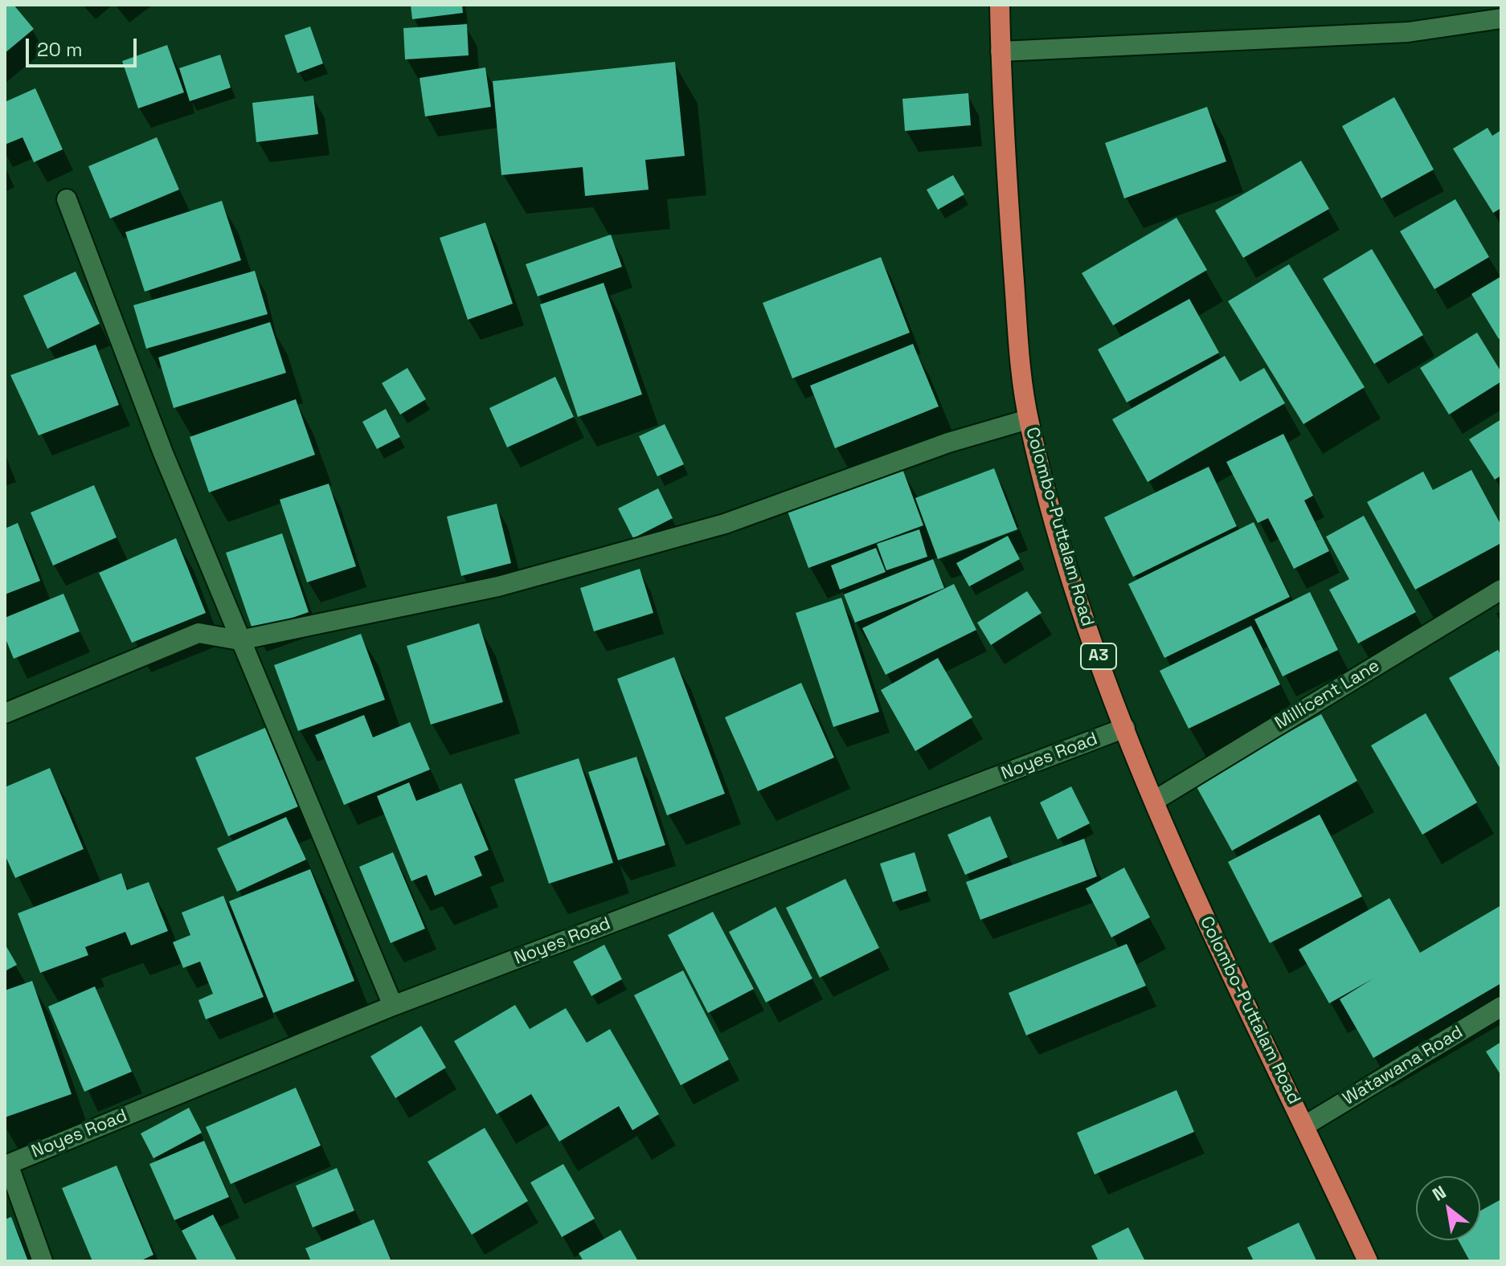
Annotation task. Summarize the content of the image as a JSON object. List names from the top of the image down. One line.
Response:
{"streets":{"highway":["Colombo-Puttalam Road","A3"],"street":["Millicent Lane","Noyes Road","Watawana Road"]},"crossings":[["Colombo-Puttalam Road","Millicent Lane"],["Colombo-Puttalam Road","Noyes Road"],["Colombo-Puttalam Road","Watawana Road"]],"scale_bar":"20 m","north":"top left"}
